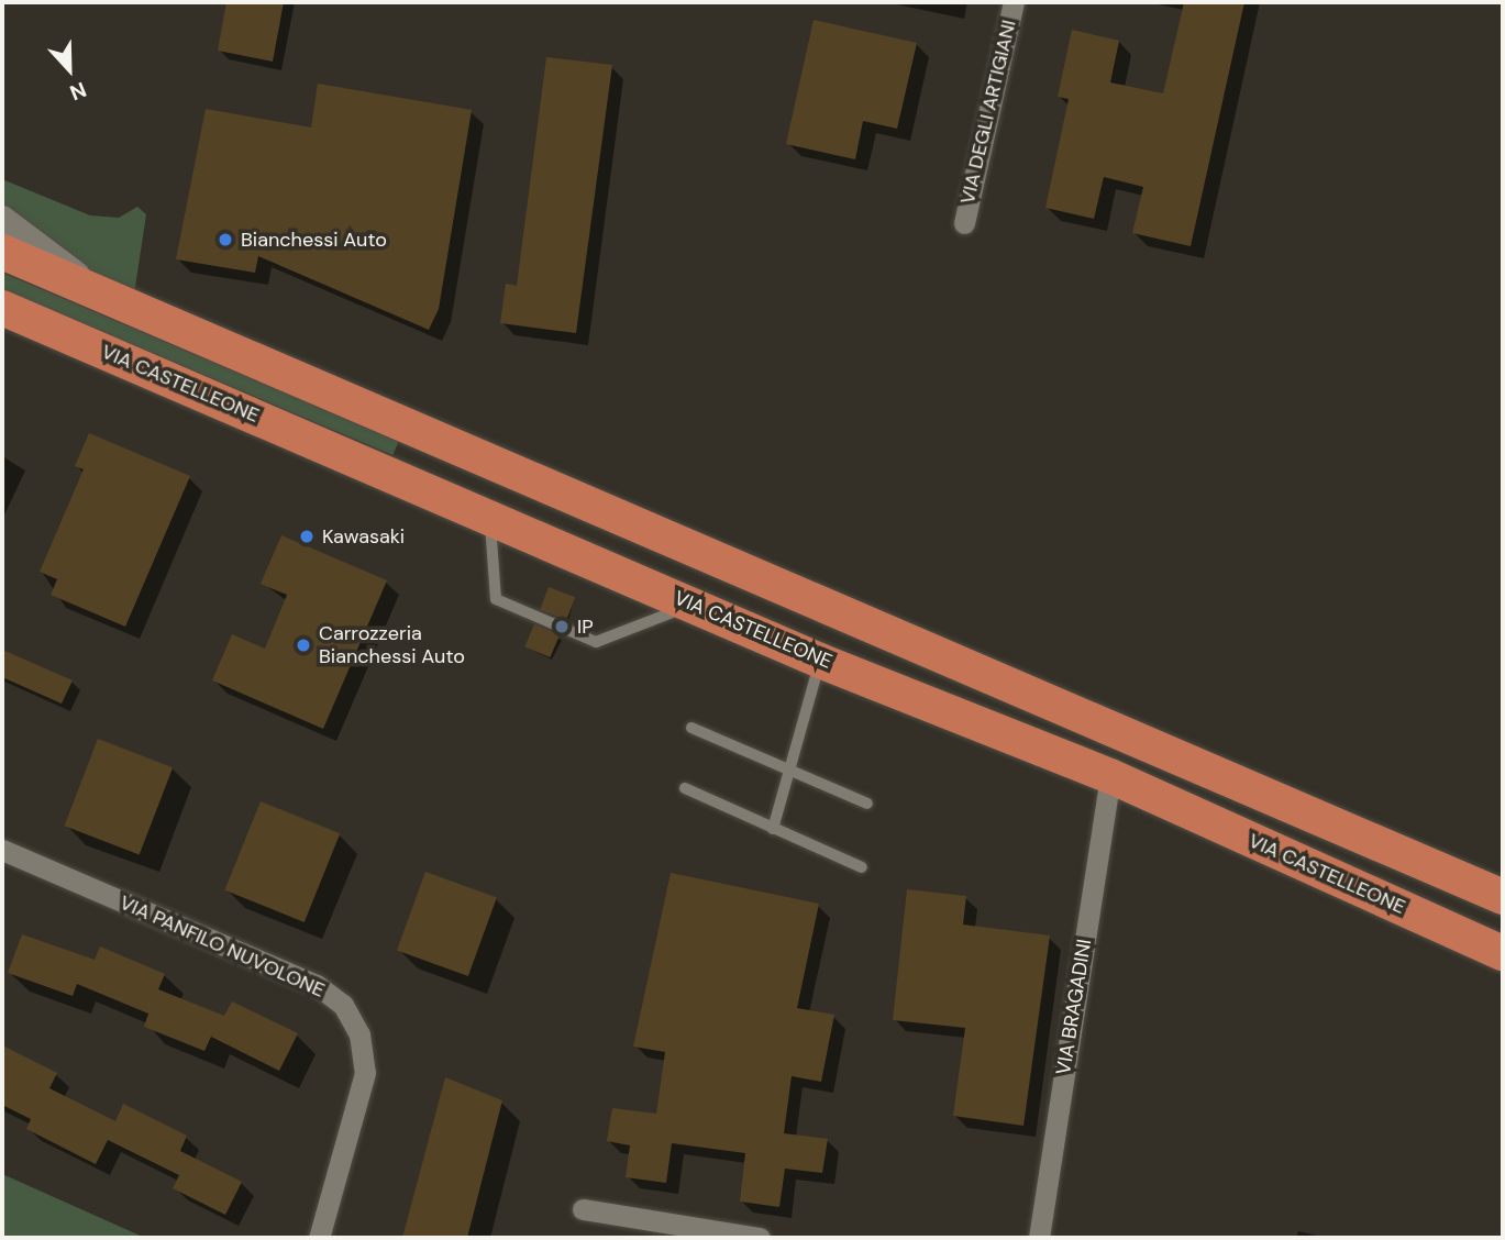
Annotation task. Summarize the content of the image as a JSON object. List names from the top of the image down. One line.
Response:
{"streets":{"main road":["VIA CASTELLEONE"],"street":["VIA DEGLI ARTIGIANI","VIA PANFILO NUVOLONE","VIA BRAGADINI"]},"crossings":[["VIA CASTELLEONE","VIA BRAGADINI"]],"places":["Bianchessi Auto","Kawasaki","IP","Carrozzeria Bianchessi Auto"],"north":"bottom"}
